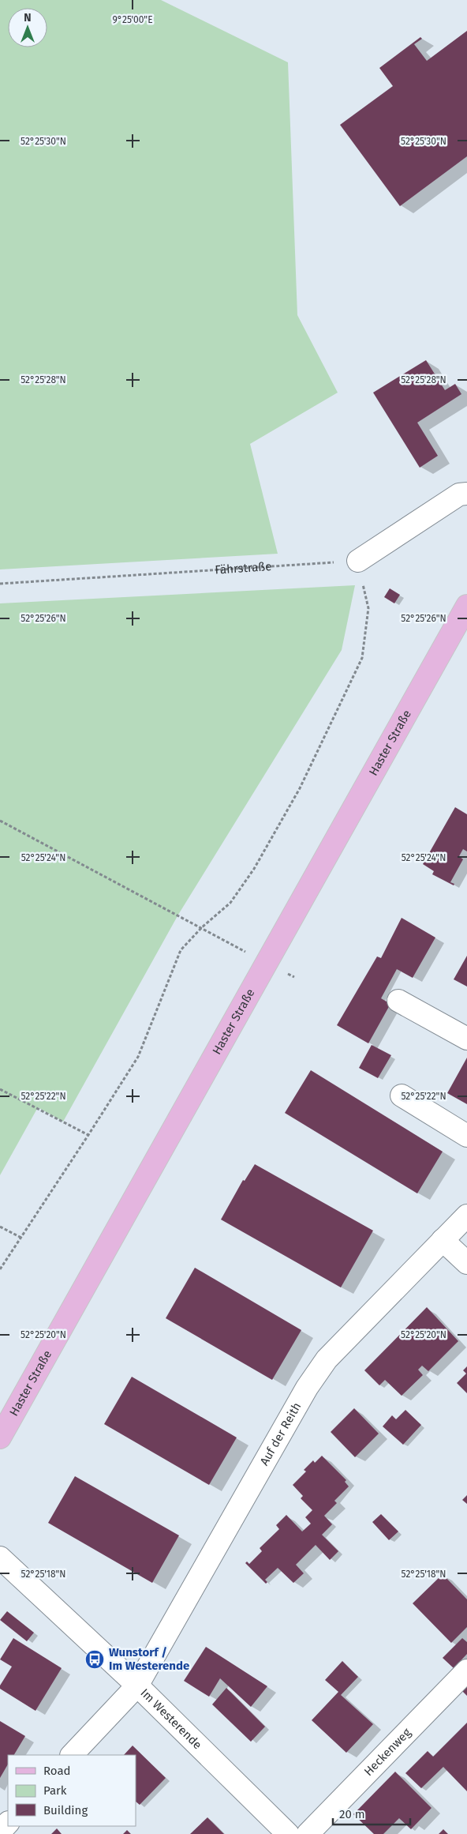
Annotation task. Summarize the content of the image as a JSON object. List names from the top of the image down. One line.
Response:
{"streets":{"main road":["Haster Straße"],"street":["Auf der Reith","Im Westerende","Heckenweg"],"path":["Fährstraße"]},"crossings":[["Auf der Reith","Im Westerende"]],"places":{"bus stop":["Wunstorf / Im Westerende"]},"legend":["Road","Park","Building"],"scale_bar":"20 m","north":"top","coordinates":["9°25'00\"E","52°25'30\"N","52°25'28\"N","52°25'26\"N","52°25'24\"N","52°25'22\"N","52°25'20\"N","52°25'18\"N"]}
